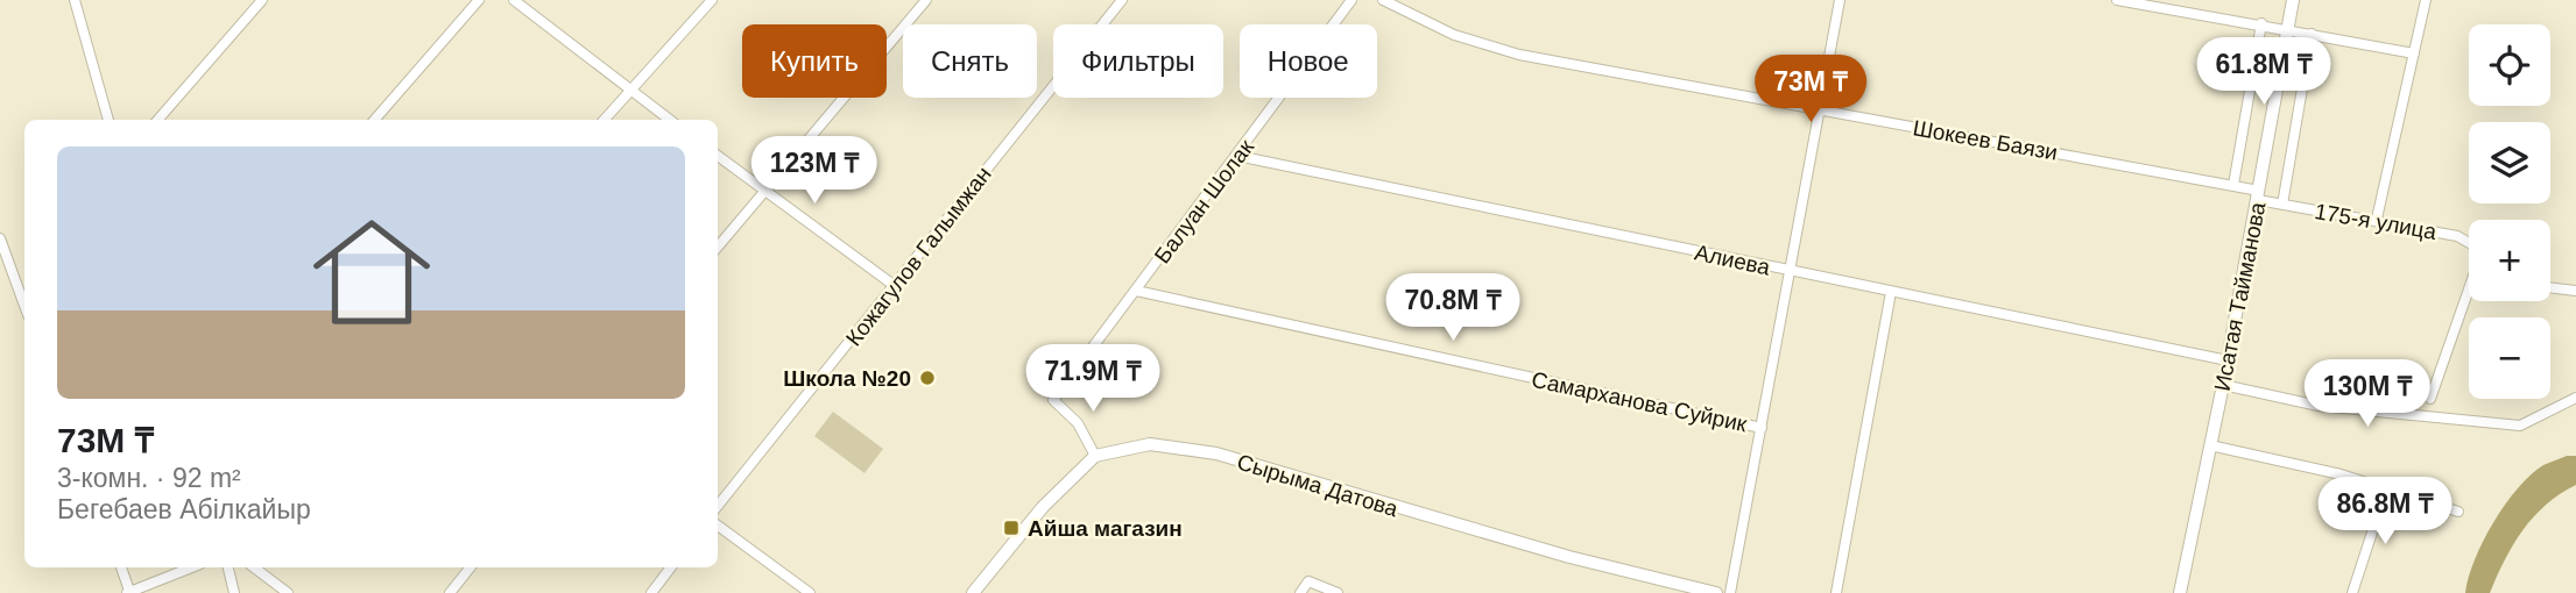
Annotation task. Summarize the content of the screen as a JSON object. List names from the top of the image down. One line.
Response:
{"streets":{"street":["Шокеев Баязи","Балуан Шолак","175-я улица","Кожагулов Галымжан","Алиева","Исатая Тайманова","Самарханова Суйрик","Сырыма Датова"]},"crossings":[["Шокеев Баязи","175-я улица"],["Шокеев Баязи","Исатая Тайманова"],["Балуан Шолак","Алиева"],["Балуан Шолак","Самарханова Суйрик"],["Балуан Шолак","Сырыма Датова"],["175-я улица","Исатая Тайманова"],["Алиева","Исатая Тайманова"]],"places":{"other":["Школа №20"],"transit":["Айша магазин"]},"page":{"map_buttons":["+","−"],"chip":["Купить","Снять","Фильтры","Новое"],"price":["61.8M ₸","73M ₸","123M ₸","70.8M ₸","71.9M ₸","130M ₸","86.8M ₸"],"list":[{"name":"73M ₸","note":"3-комн. · 92 m² · Бегебаев Абілкайыр"}]}}
